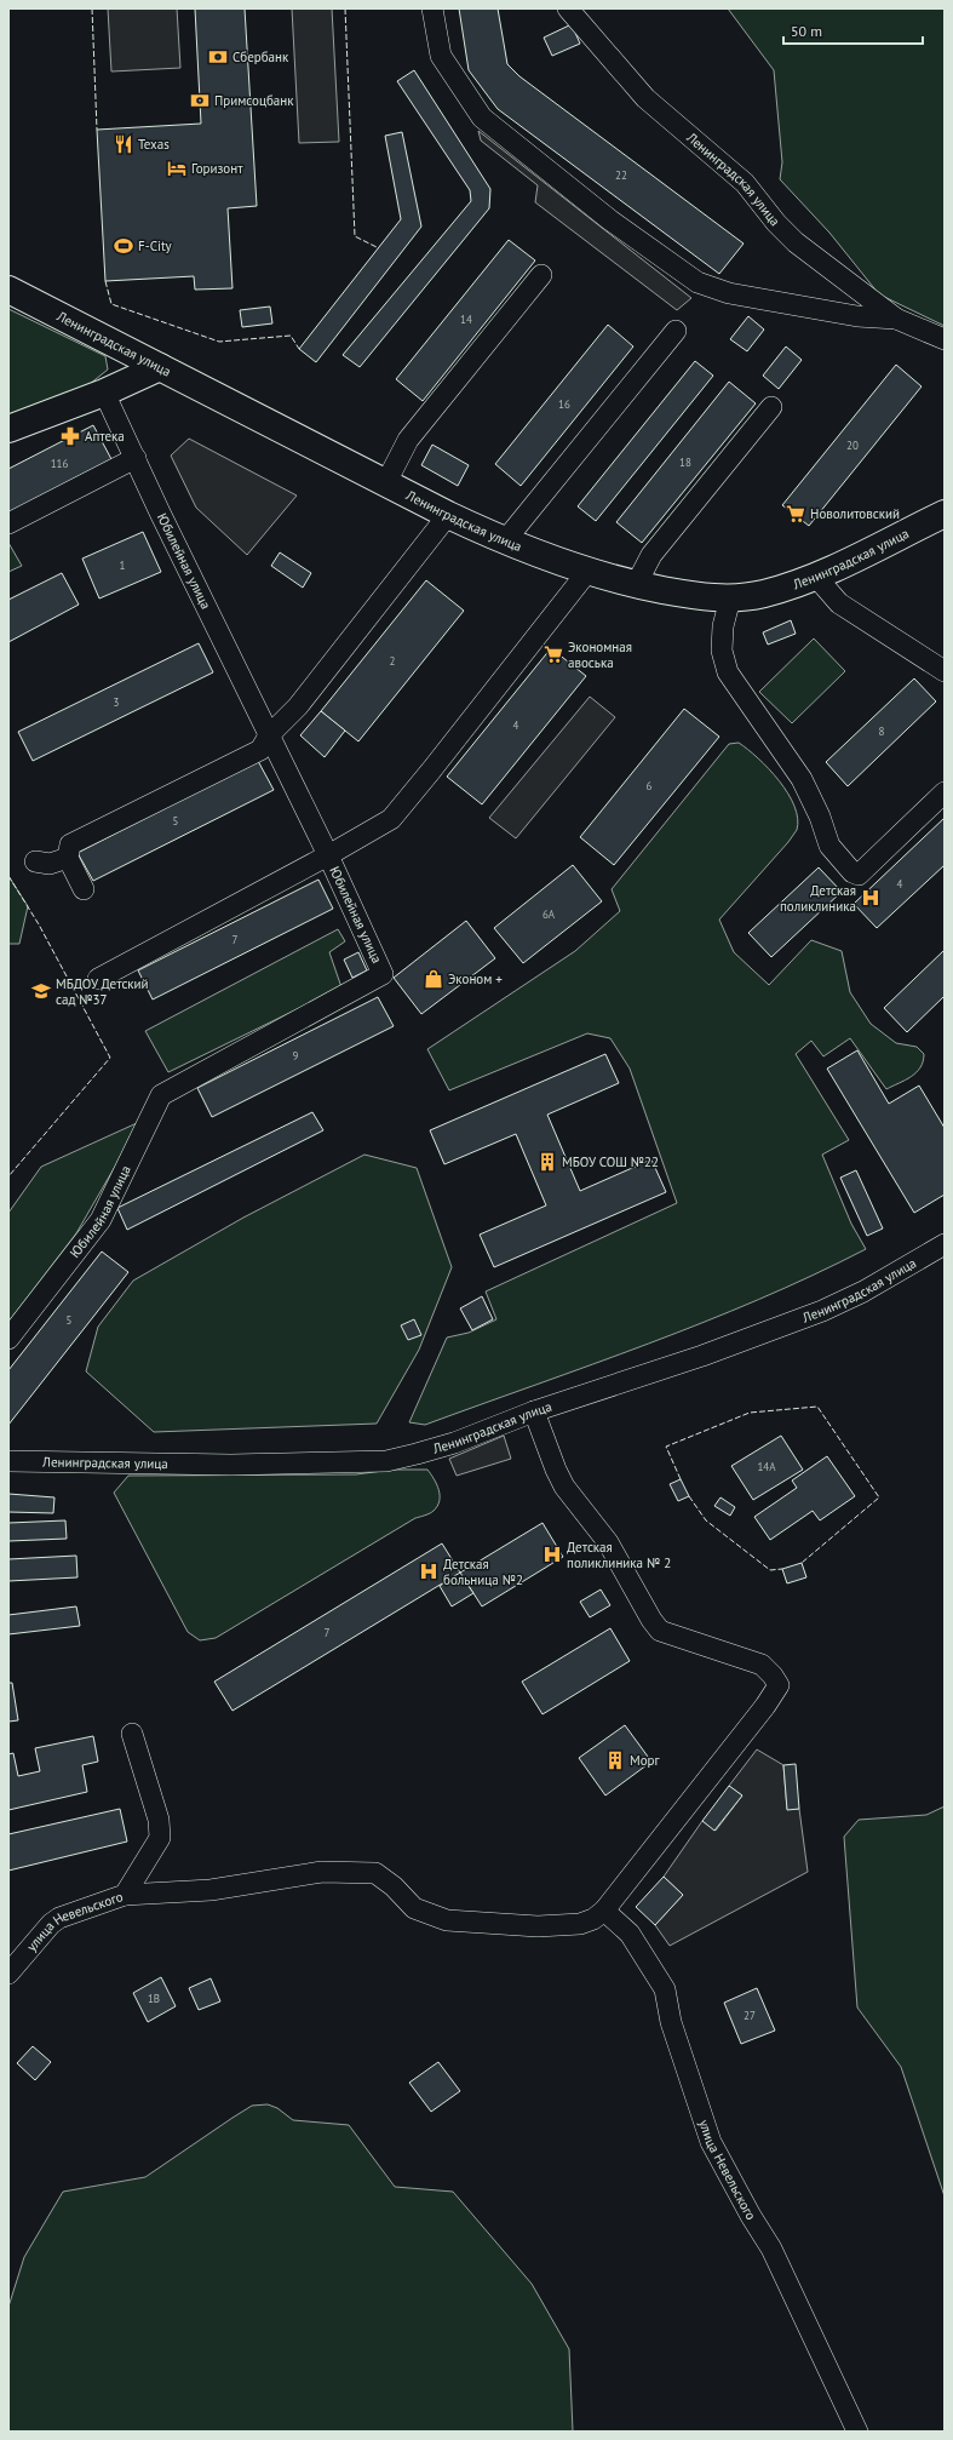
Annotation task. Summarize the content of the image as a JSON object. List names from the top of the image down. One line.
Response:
{"streets":{"main road":["Ленинградская улица"],"street":["Юбилейная улица","улица Невельского"]},"places":{"bank":["Сбербанк","Примсоцбанк"],"restaurant":["Texas"],"hotel":["Горизонт"],"sports":["F-City"],"pharmacy":["Аптека"],"supermarket":["Новолитовский","Экономная авоська"],"hospital":["Детская поликлиника","Детская поликлиника № 2","Детская больница №2"],"shop":["Эконом +"],"school or university":["МБДОУ Детский сад №37"],"building":["МБОУ СОШ №22","Морг"]},"house_numbers":["22","14","16","20","18","116","1","2","3","4","8","6","5","4","6А","7","9","5","14А","7","1В","27"],"scale_bar":"50 m"}
